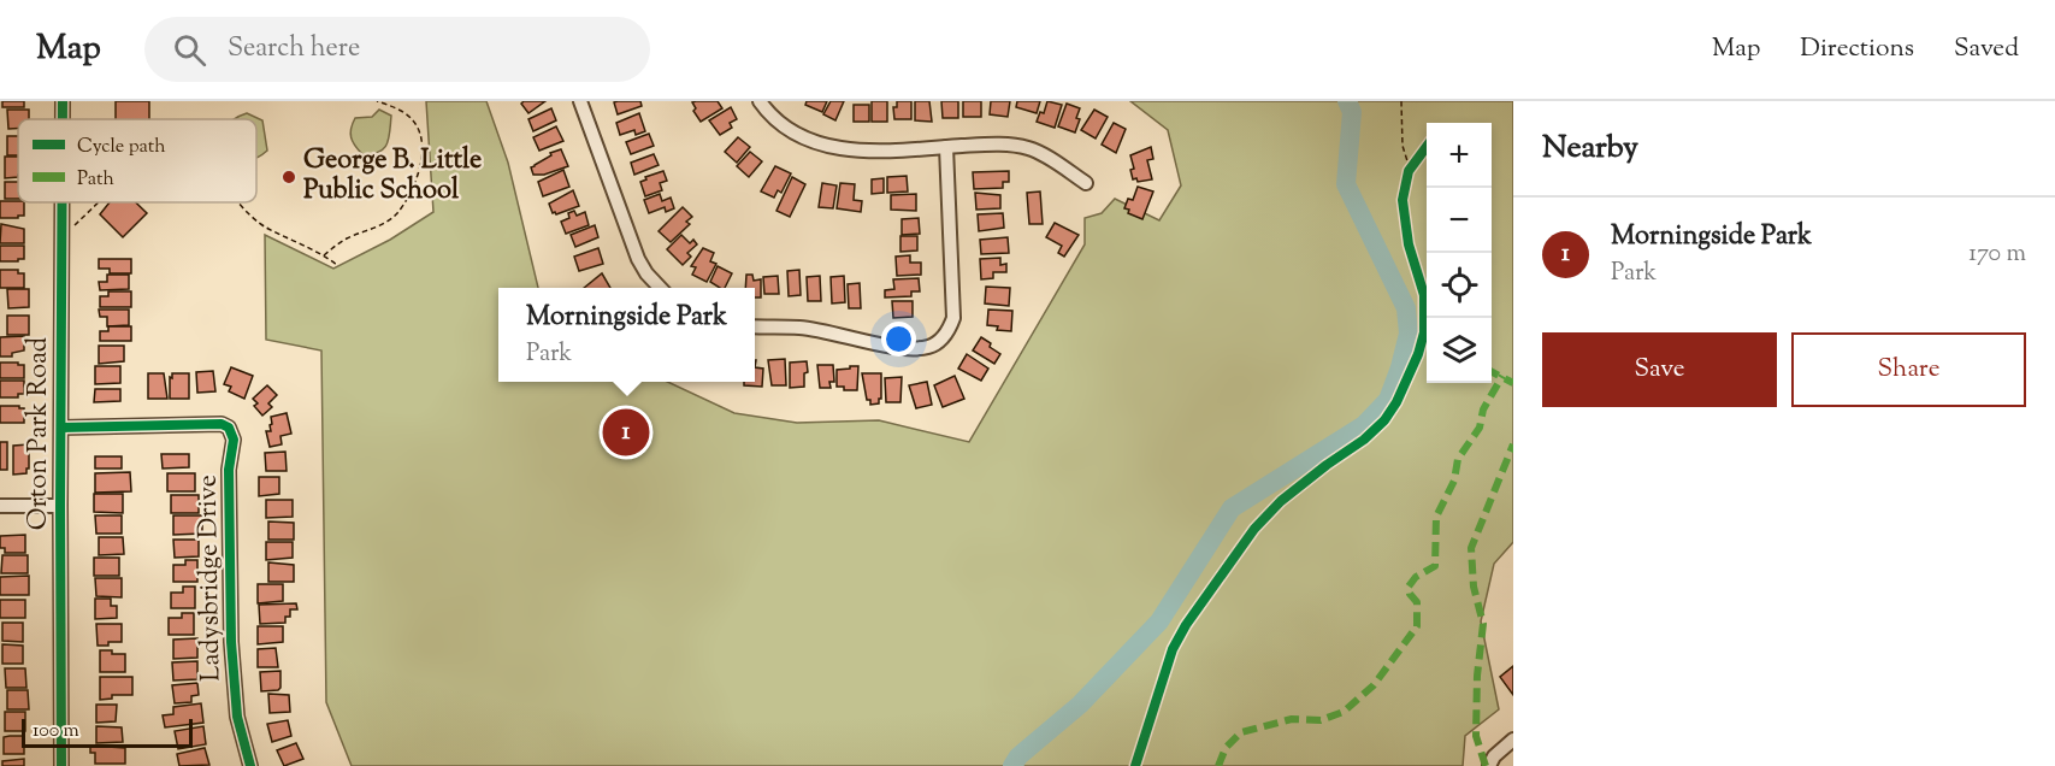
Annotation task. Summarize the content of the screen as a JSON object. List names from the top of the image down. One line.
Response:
{"streets":{"street":["Orton Park Road","Ladysbridge Drive"]},"crossings":[["Orton Park Road","Ladysbridge Drive"]],"places":["George B. Little Public School"],"legend":["Cycle path","Path"],"scale_bar":"100 m","page":{"header":"Map","search":"Search here","nav":["Map","Directions","Saved"],"heading":"Nearby","map_buttons":["+","−"],"list":[{"mark":"1","name":"Morningside Park","note":"Park","value":"170 m"}],"popup":["Morningside Park","Park"],"buttons":["Save","Share"],"pins":"1","scale":"100 m"}}
